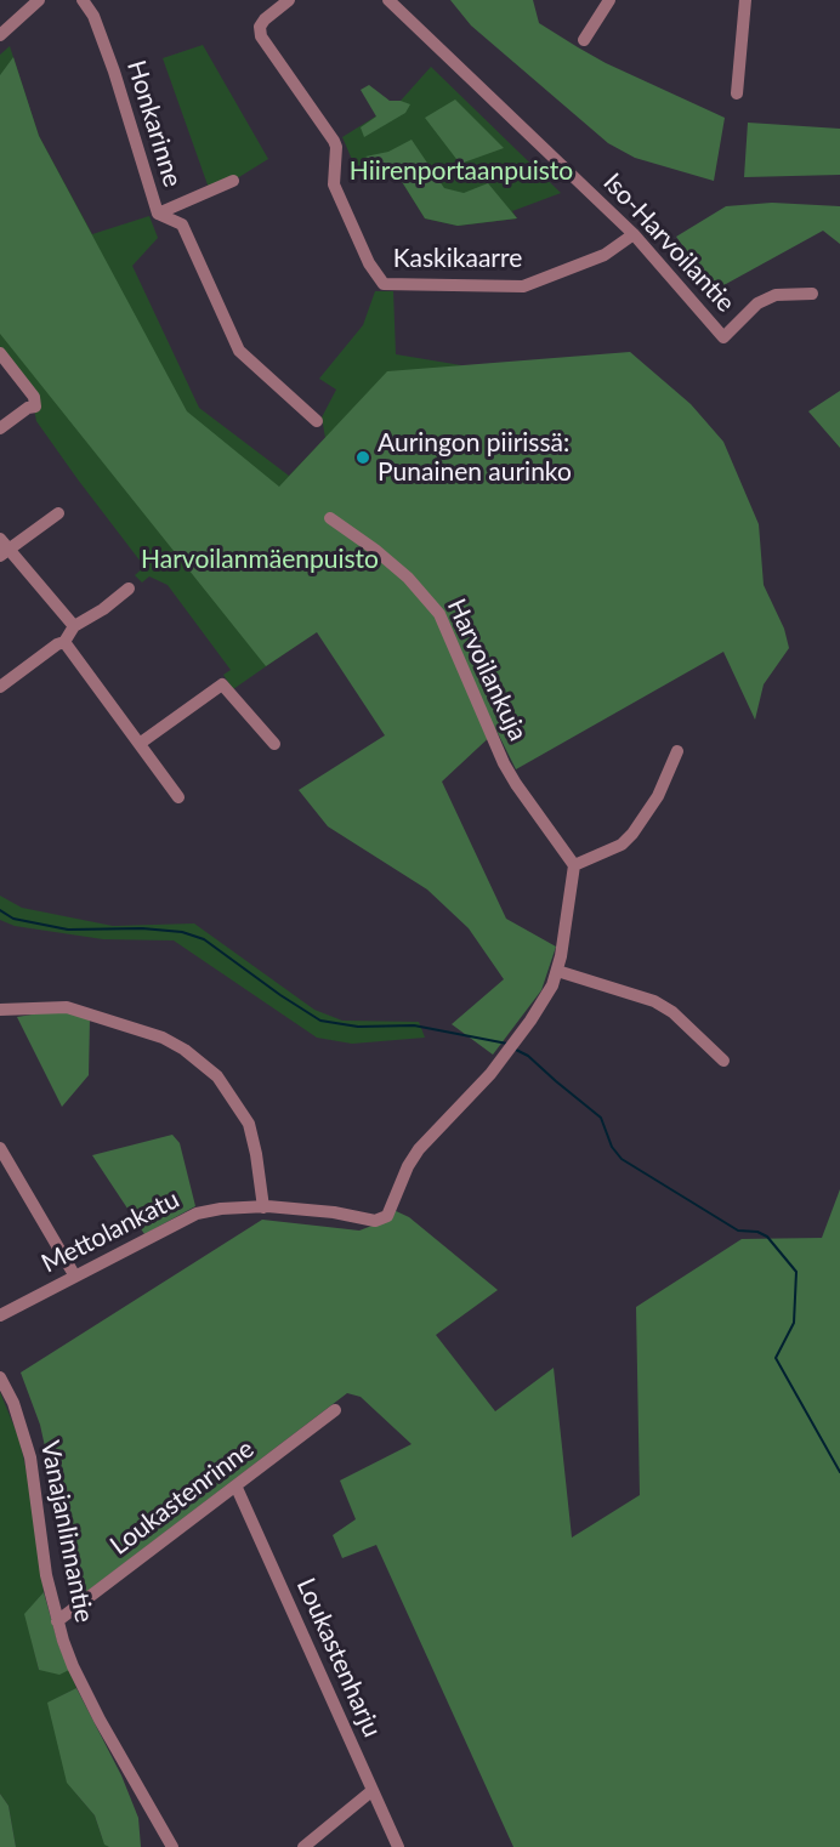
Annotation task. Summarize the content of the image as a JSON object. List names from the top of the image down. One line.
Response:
{"streets":{"street":["Honkarinne","Iso-Harvoilantie","Kaskikaarre","Harvoilankuja","Mettolankatu","Loukastenrinne","Vanajanlinnantie","Loukastenharju"]},"crossings":[["Iso-Harvoilantie","Kaskikaarre"],["Loukastenrinne","Vanajanlinnantie"],["Loukastenrinne","Loukastenharju"]],"parks":["Hiirenportaanpuisto","Harvoilanmäenpuisto"],"places":["Auringon piirissä: Punainen aurinko"]}
